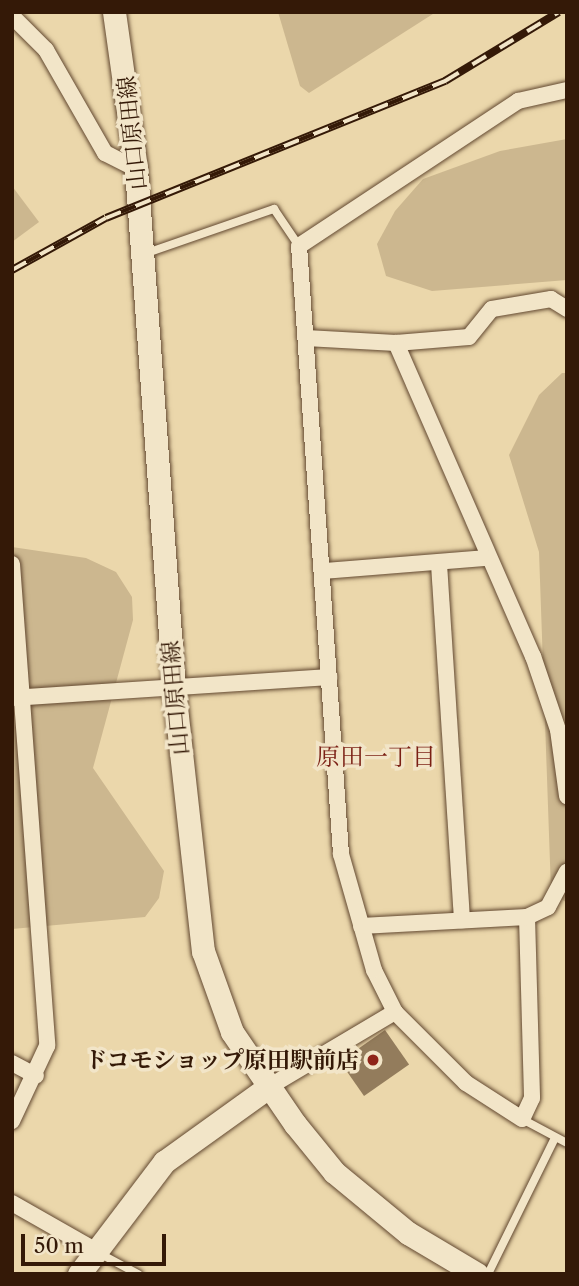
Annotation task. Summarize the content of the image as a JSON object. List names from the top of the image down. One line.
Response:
{"streets":{"main road":["山口原田線"]},"districts":["原田一丁目"],"places":["ドコモショップ原田駅前店"],"scale_bar":"50 m"}
